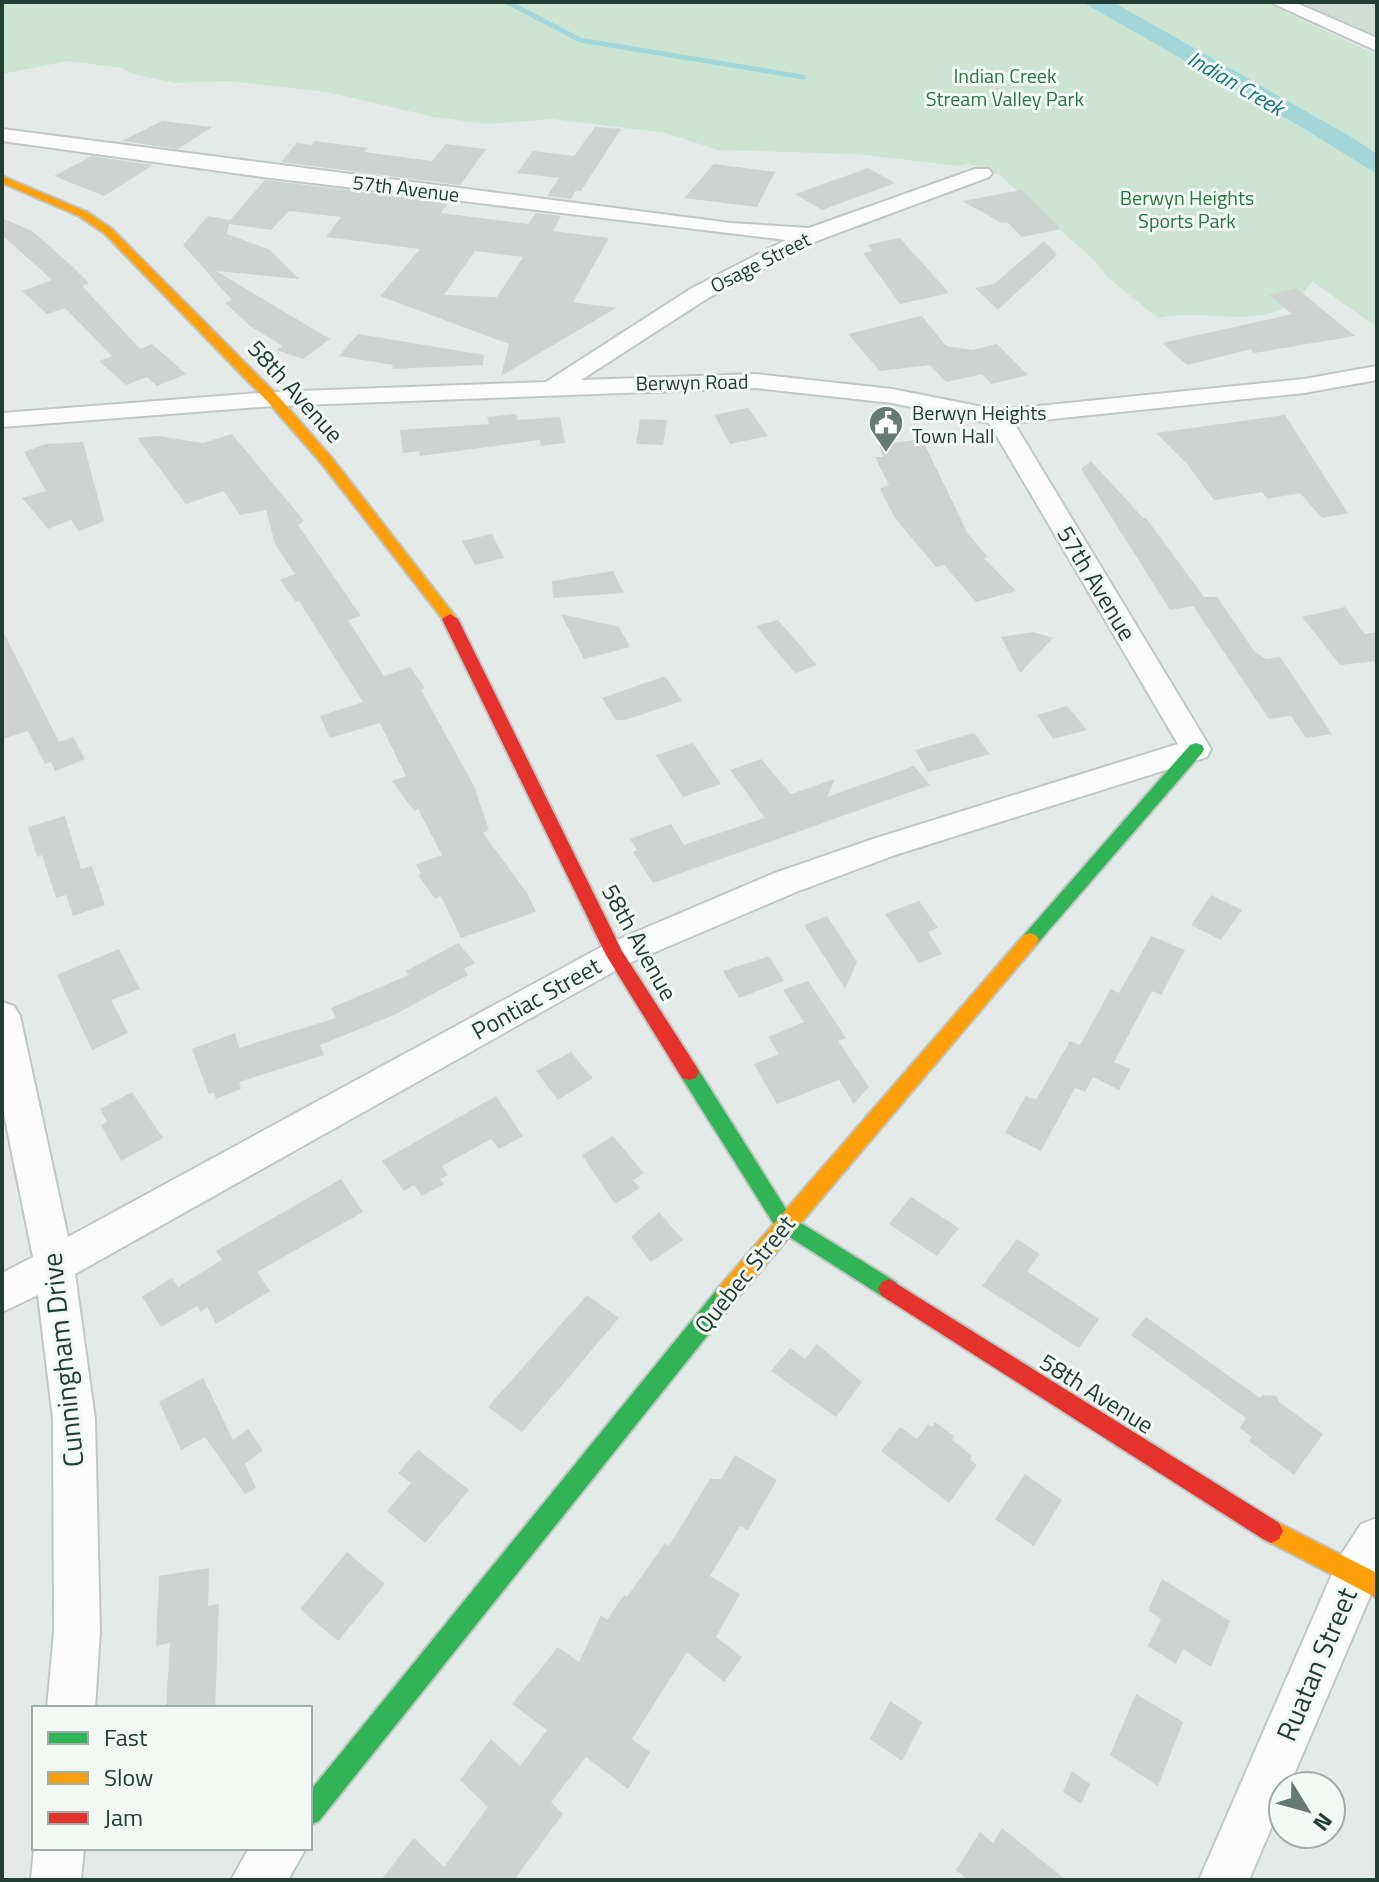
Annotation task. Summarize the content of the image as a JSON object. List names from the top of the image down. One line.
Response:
{"streets":{"street":["57th Avenue","Osage Street","Berwyn Road","58th Avenue","Pontiac Street","Quebec Street","Cunningham Drive","Ruatan Street"]},"crossings":[["57th Avenue","Osage Street"],["57th Avenue","Berwyn Road"],["57th Avenue","Pontiac Street"],["57th Avenue","Quebec Street"],["Osage Street","Berwyn Road"],["Berwyn Road","58th Avenue"],["58th Avenue","Pontiac Street"],["58th Avenue","Quebec Street"],["58th Avenue","Ruatan Street"],["Pontiac Street","Quebec Street"],["Pontiac Street","Cunningham Drive"]],"water":["Indian Creek"],"parks":["Indian Creek Stream Valley Park","Berwyn Heights Sports Park"],"places":{"public building":["Berwyn Heights Town Hall"]},"legend":["Fast","Slow","Jam"],"north":"bottom right"}
